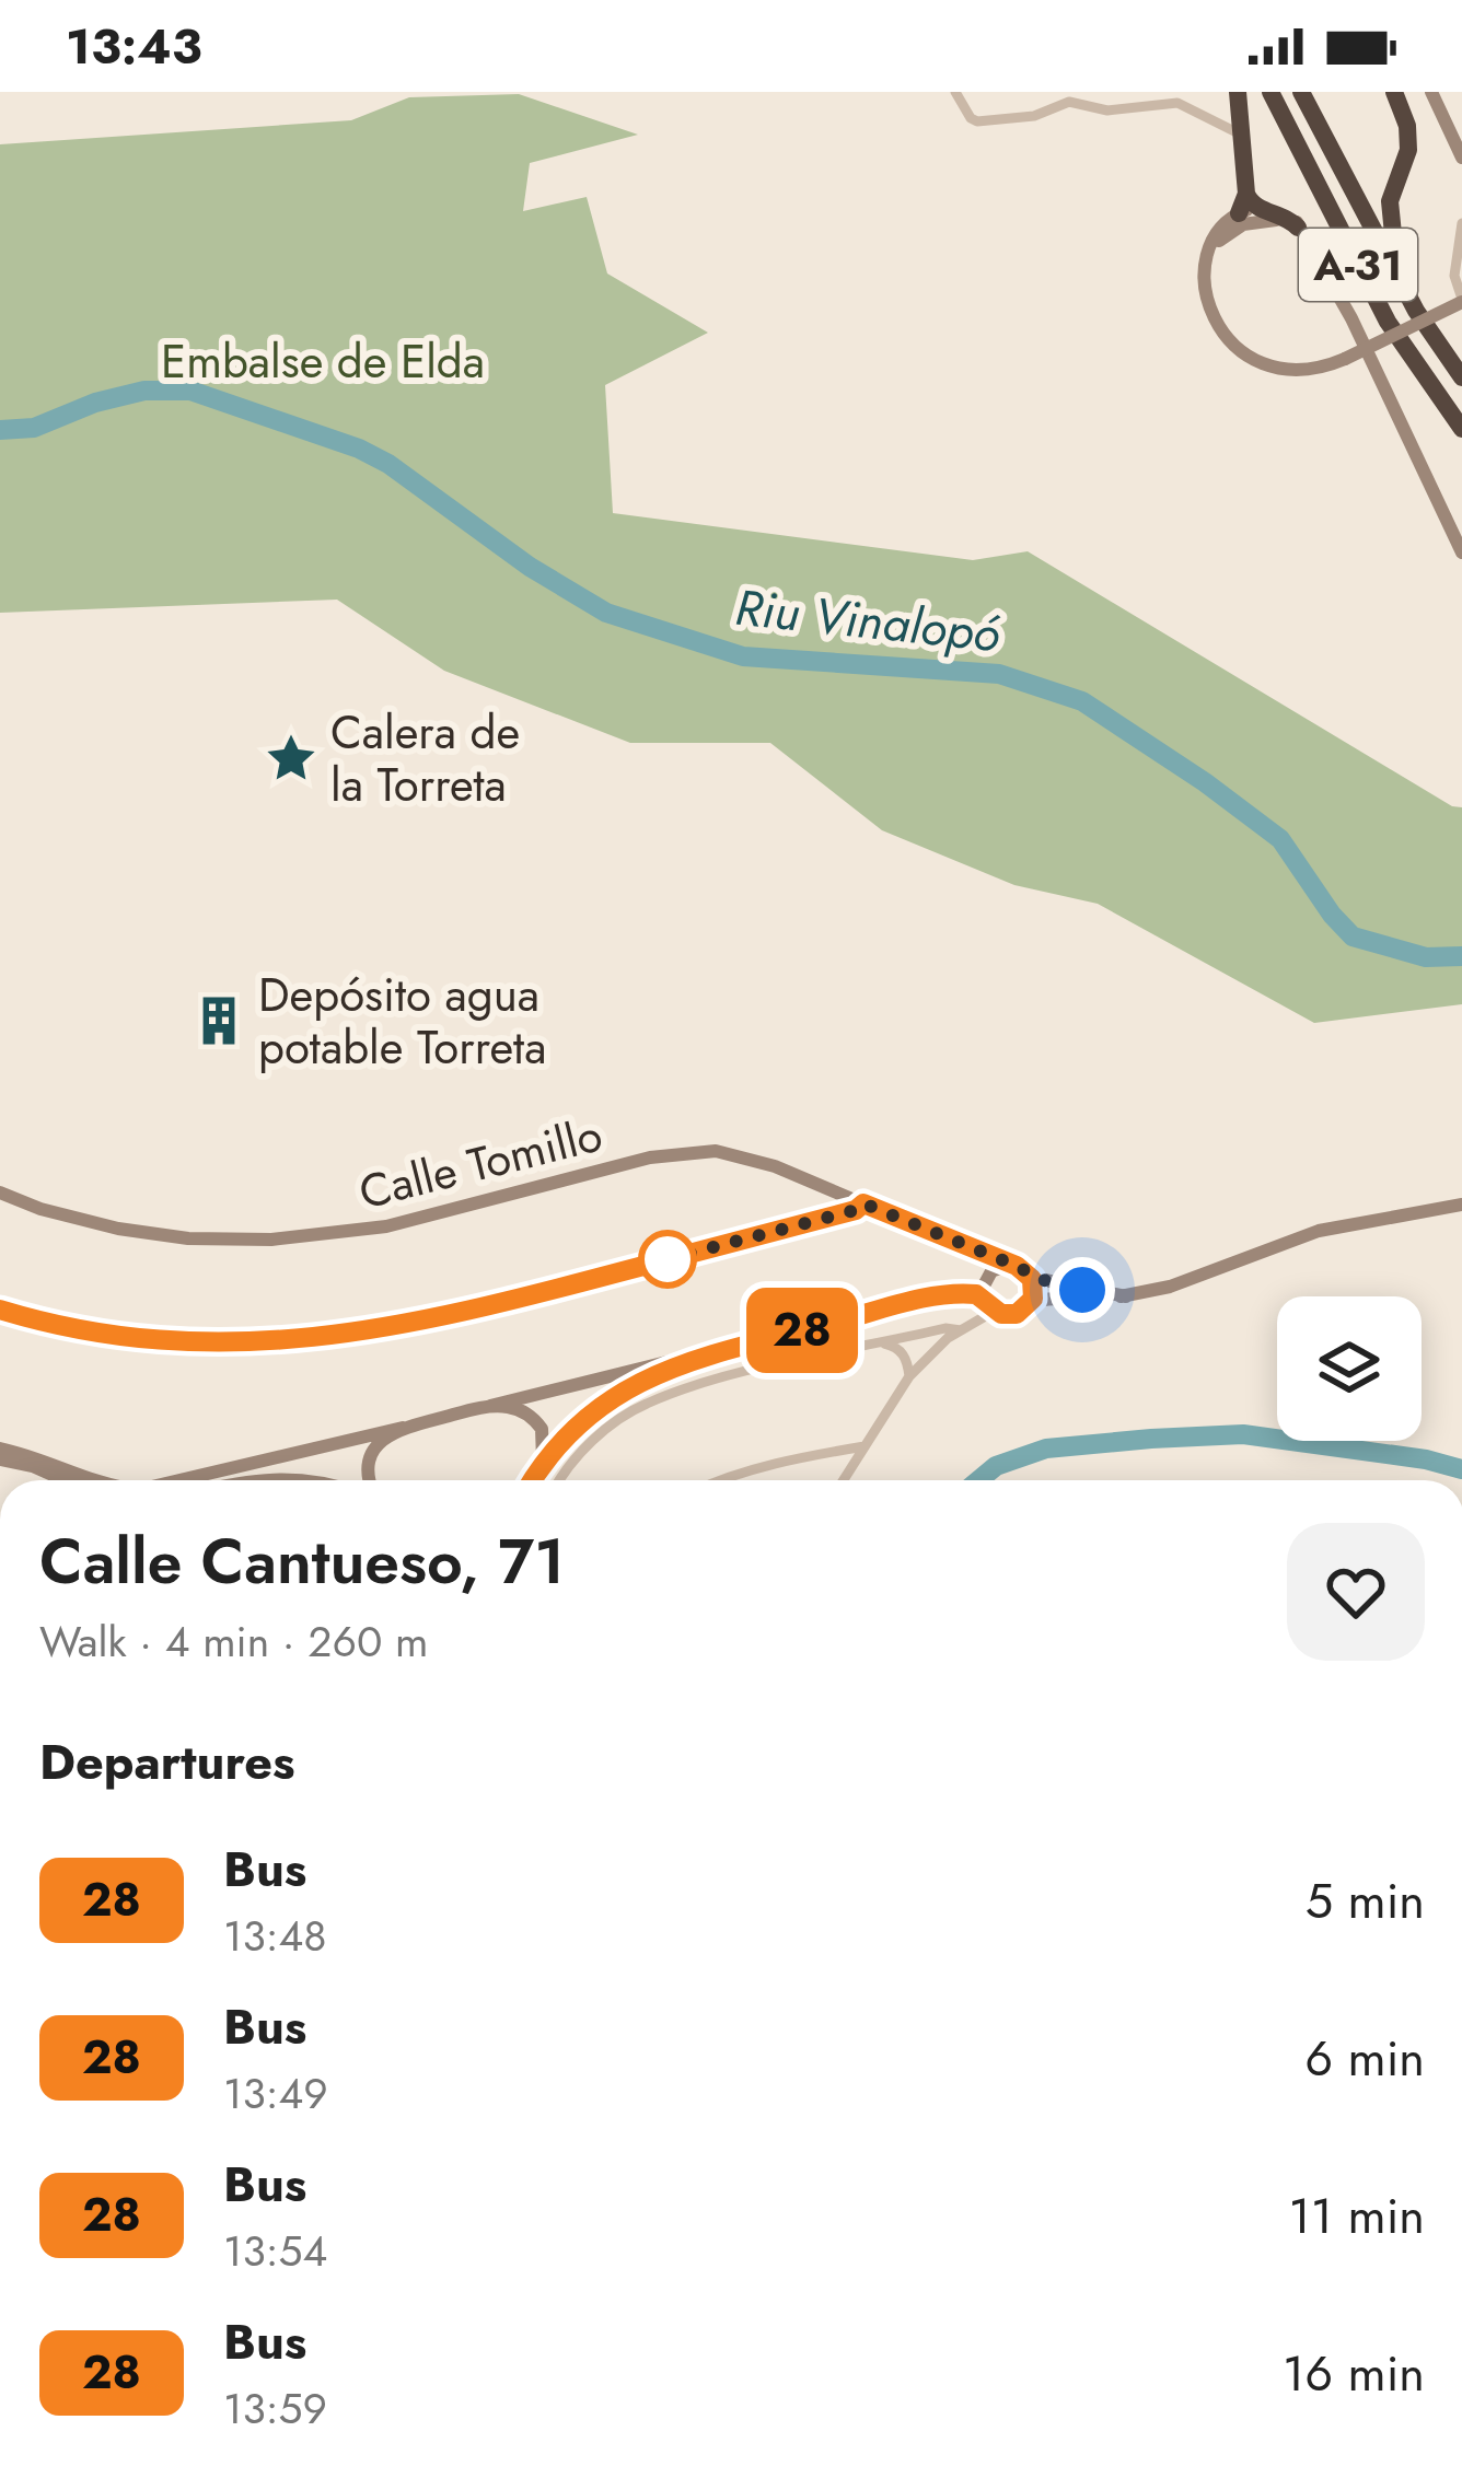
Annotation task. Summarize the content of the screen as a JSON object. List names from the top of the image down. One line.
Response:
{"streets":{"highway":["A-31"],"main road":["Calle Tomillo"]},"water":["Riu Vinalopó"],"parks":["Embalse de Elda"],"places":{"place":["Calera de la Torreta"],"building":["Depósito agua potable Torreta"]},"lines":["bus line 28"],"page":{"status":"13:43","on_map":"28","heading":[["Calle Cantueso, 71","Walk · 4 min · 260 m"],"Departures"],"list":[{"mark":"28","name":"Bus","note":"13:48","value":"5 min"},{"mark":"28","name":"Bus","note":"13:49","value":"6 min"},{"mark":"28","name":"Bus","note":"13:54","value":"11 min"},{"mark":"28","name":"Bus","note":"13:59","value":"16 min"}]}}
